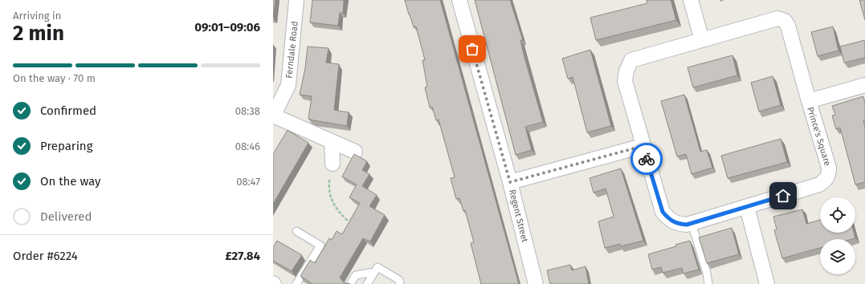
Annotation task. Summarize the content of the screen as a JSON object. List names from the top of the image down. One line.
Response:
{"streets":{"street":["Ferndale Road","Prince's Square","Regent Street"]},"page":{"heading":["2 min","Arriving in","09:01–09:06"],"panel":["Order #6224","£27.84"],"bar":"On the way · 70 m","list":[["Confirmed","08:38"],["Preparing","08:46"],["On the way","08:47"],"Delivered"]}}
